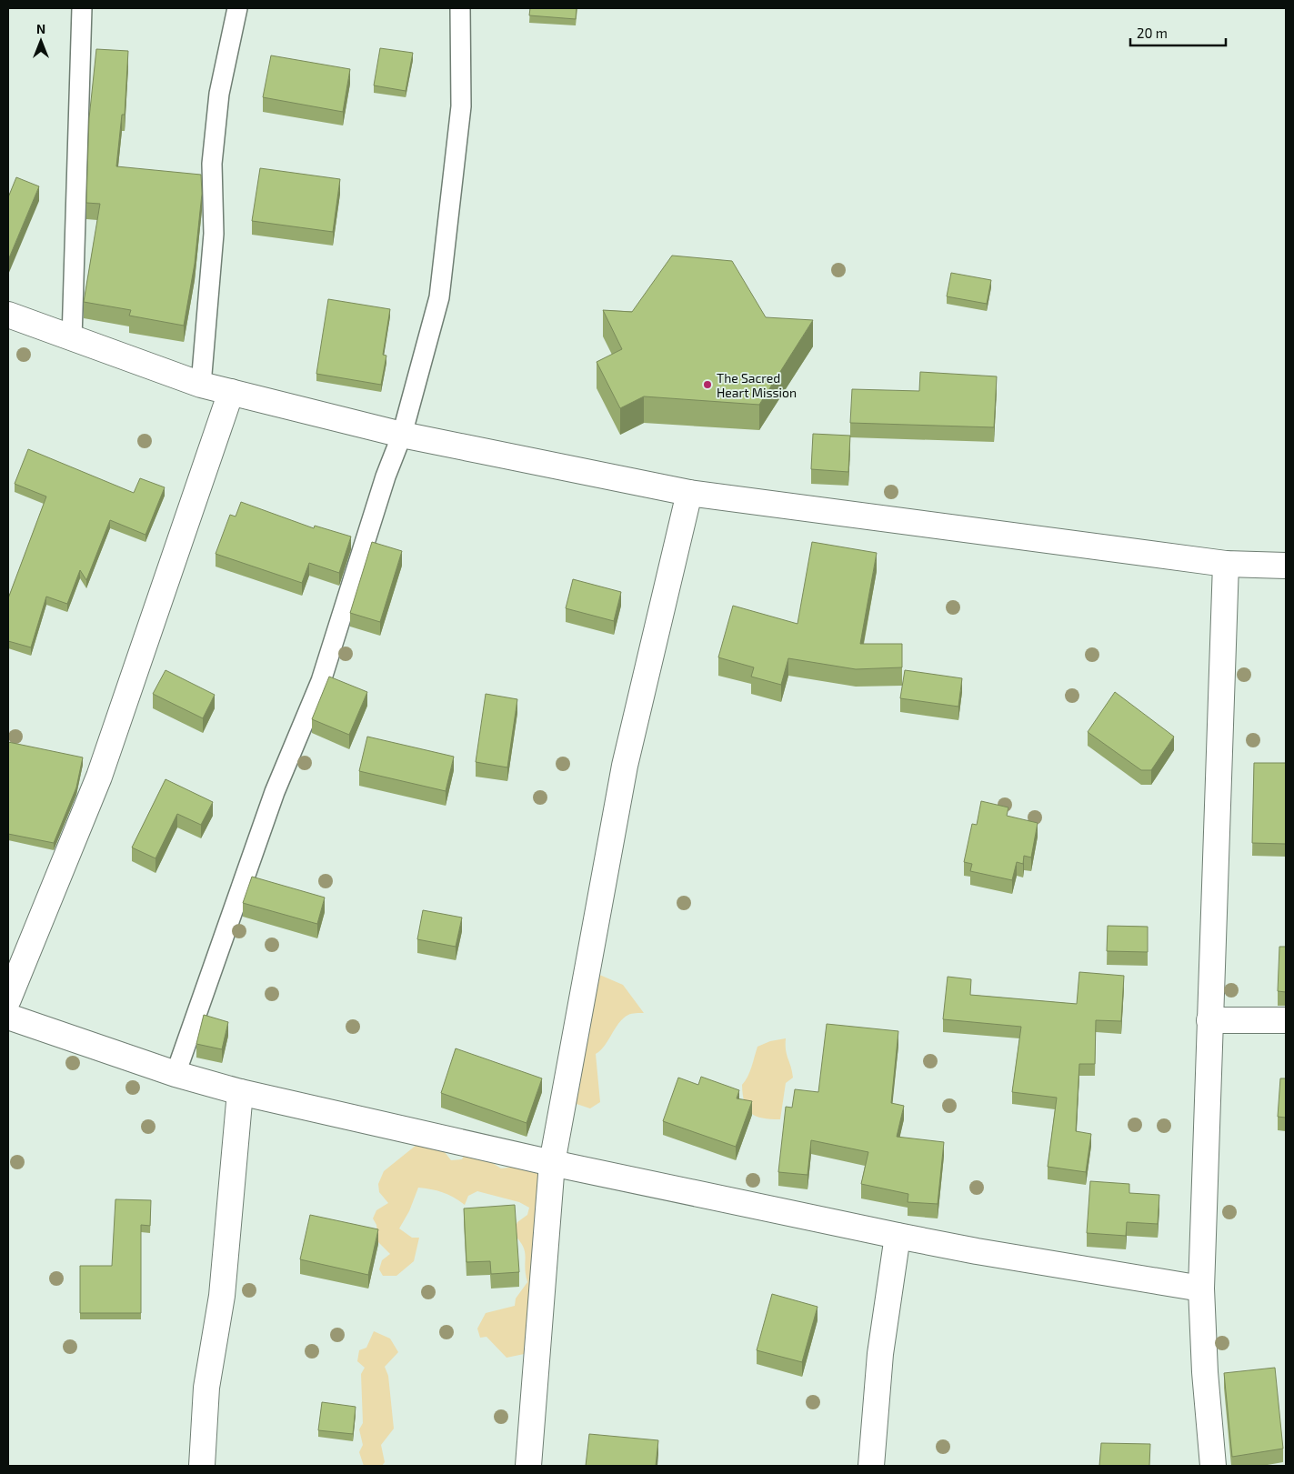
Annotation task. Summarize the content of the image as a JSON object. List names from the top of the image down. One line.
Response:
{"places":["The Sacred Heart Mission"],"scale_bar":"20 m","north":"top"}
